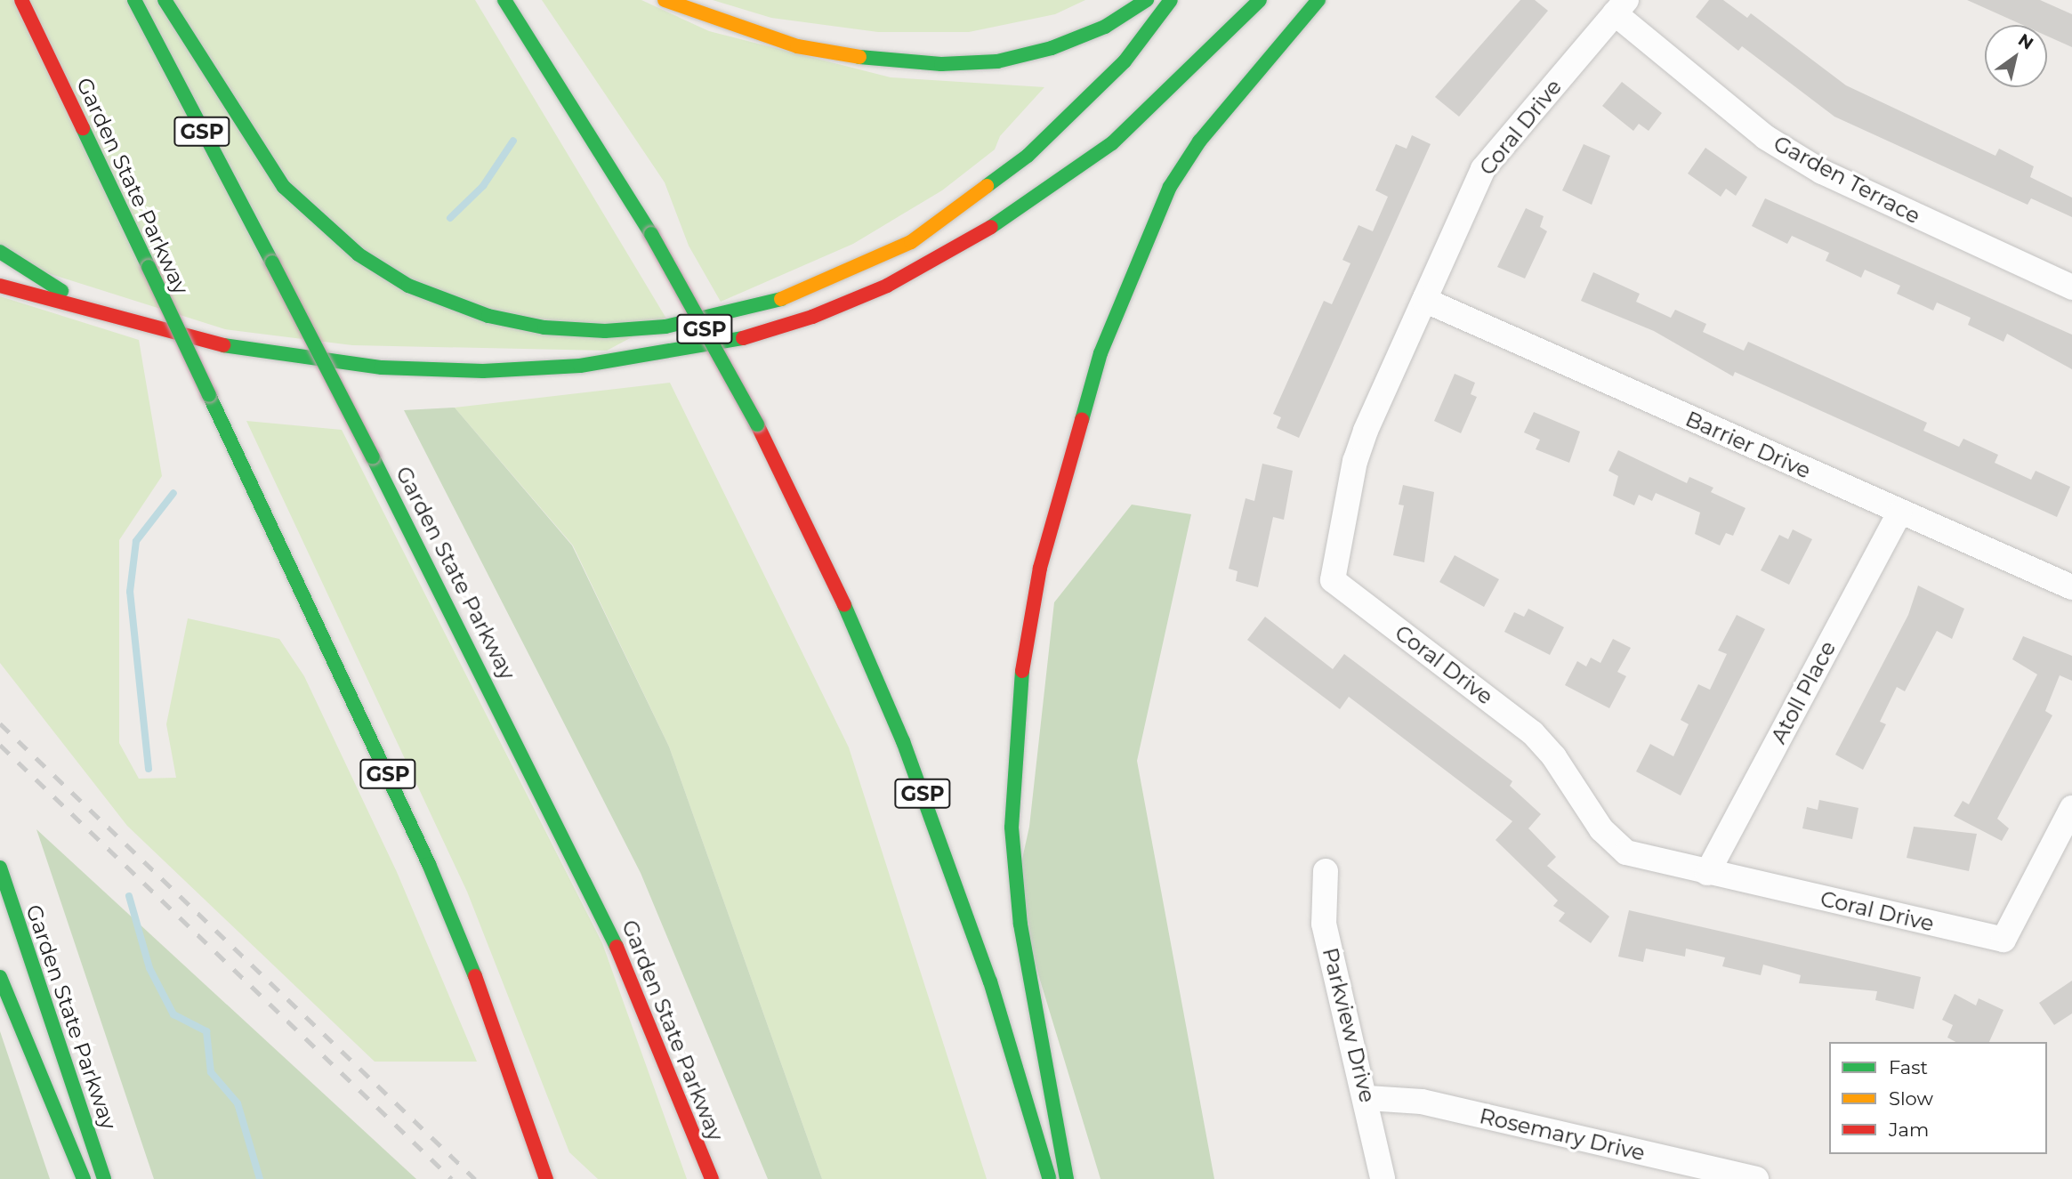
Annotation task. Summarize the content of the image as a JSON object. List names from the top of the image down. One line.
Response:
{"streets":{"highway":["GSP","Garden State Parkway"],"street":["Coral Drive","Garden Terrace","Barrier Drive","Atoll Place","Parkview Drive","Rosemary Drive"]},"crossings":[["Coral Drive","Garden Terrace"],["Coral Drive","Barrier Drive"],["Coral Drive","Atoll Place"],["Barrier Drive","Atoll Place"],["Parkview Drive","Rosemary Drive"]],"legend":["Fast","Slow","Jam"],"north":"top right"}
